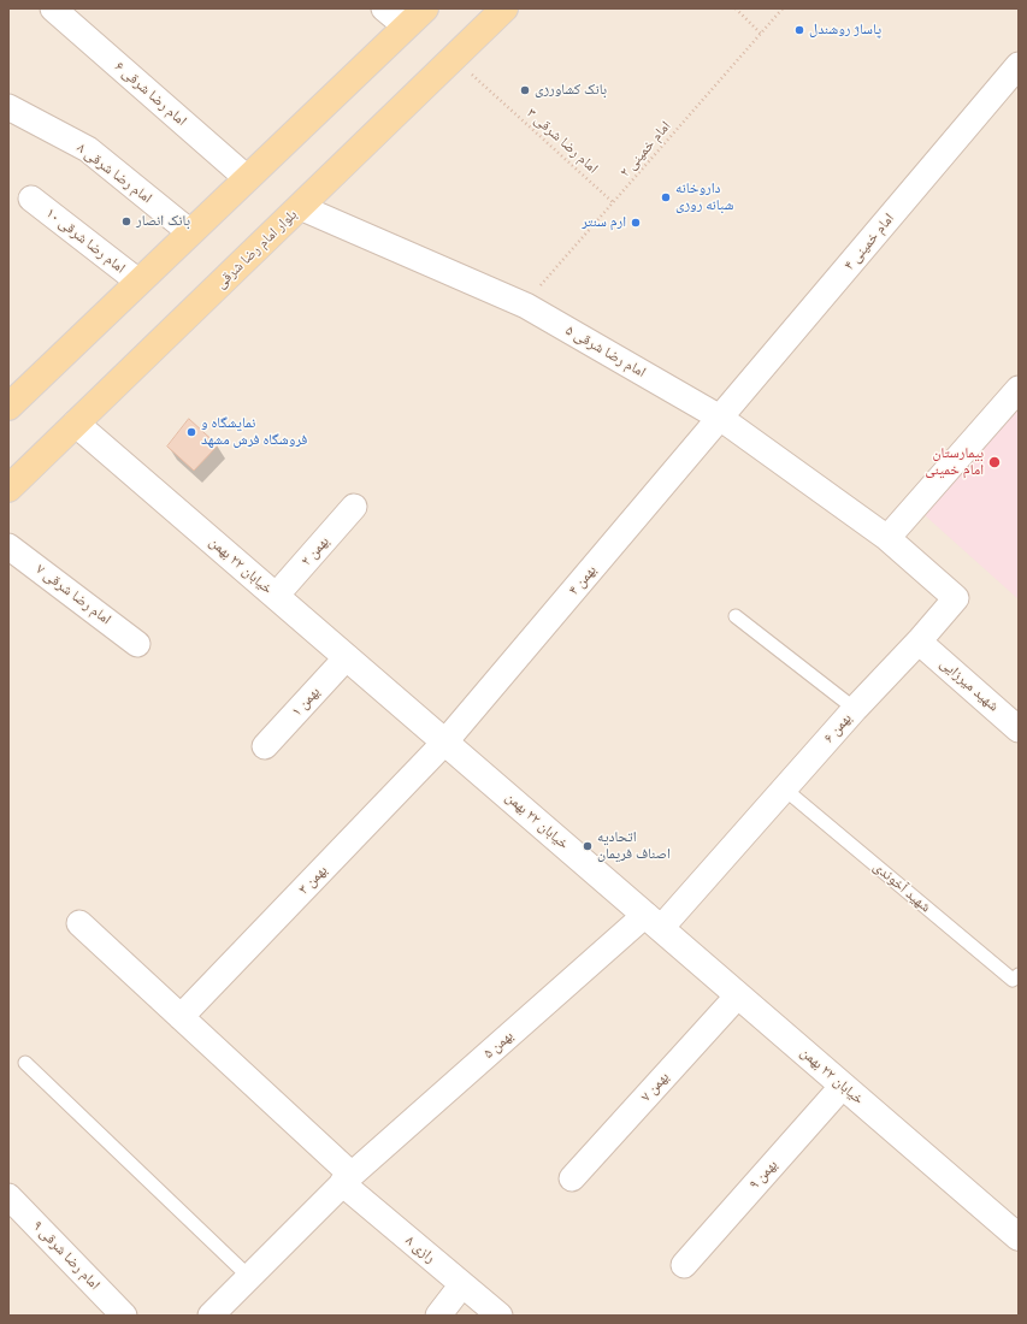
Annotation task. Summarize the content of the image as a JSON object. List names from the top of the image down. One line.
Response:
{"streets":{"main road":["بلوار امام رضا شرقی"],"street":["امام رضا شرقی ۶","امام رضا شرقی ۸","امام رضا شرقی ۱۰","امام خمینی ۴","امام رضا شرقی ۵","بهمن ۲","خیابان ۲۲ بهمن","بهمن ۴","امام رضا شرقی ۷","شهید میرزایی","بهمن ۱","بهمن ۶","بهمن ۳","بهمن ۵","بهمن ۷","بهمن ۹","رازی ۸","امام رضا شرقی ۹"],"lane":["شهید آخوندی"],"path":["امام رضا شرقی ۳","امام خمینی ۲"]},"crossings":[["امام رضا شرقی ۳","امام خمینی ۲"],["امام رضا شرقی ۳","بلوار امام رضا شرقی"],["امام خمینی ۲","امام رضا شرقی ۵"],["امام خمینی ۴","امام رضا شرقی ۵"],["امام خمینی ۴","بهمن ۴"],["بلوار امام رضا شرقی","امام رضا شرقی ۵"],["بلوار امام رضا شرقی","خیابان ۲۲ بهمن"],["امام رضا شرقی ۵","بهمن ۴"],["امام رضا شرقی ۵","بهمن ۶"],["بهمن ۲","خیابان ۲۲ بهمن"],["خیابان ۲۲ بهمن","بهمن ۴"],["خیابان ۲۲ بهمن","بهمن ۱"],["خیابان ۲۲ بهمن","بهمن ۶"],["خیابان ۲۲ بهمن","بهمن ۳"],["خیابان ۲۲ بهمن","بهمن ۵"],["خیابان ۲۲ بهمن","بهمن ۷"],["خیابان ۲۲ بهمن","بهمن ۹"],["بهمن ۴","بهمن ۳"],["شهید میرزایی","بهمن ۶"],["بهمن ۶","شهید آخوندی"],["بهمن ۶","بهمن ۵"],["بهمن ۳","رازی ۸"],["بهمن ۵","رازی ۸"]],"places":["پاساژ روشندل","بانک کشاورزی","داروخانه شبانه روزی","بانک انصار","ارم سنتر","نمایشگاه و فروشگاه فرش مشهد","بیمارستان امام خمینی","اتحادیه اصناف فریمان"]}
